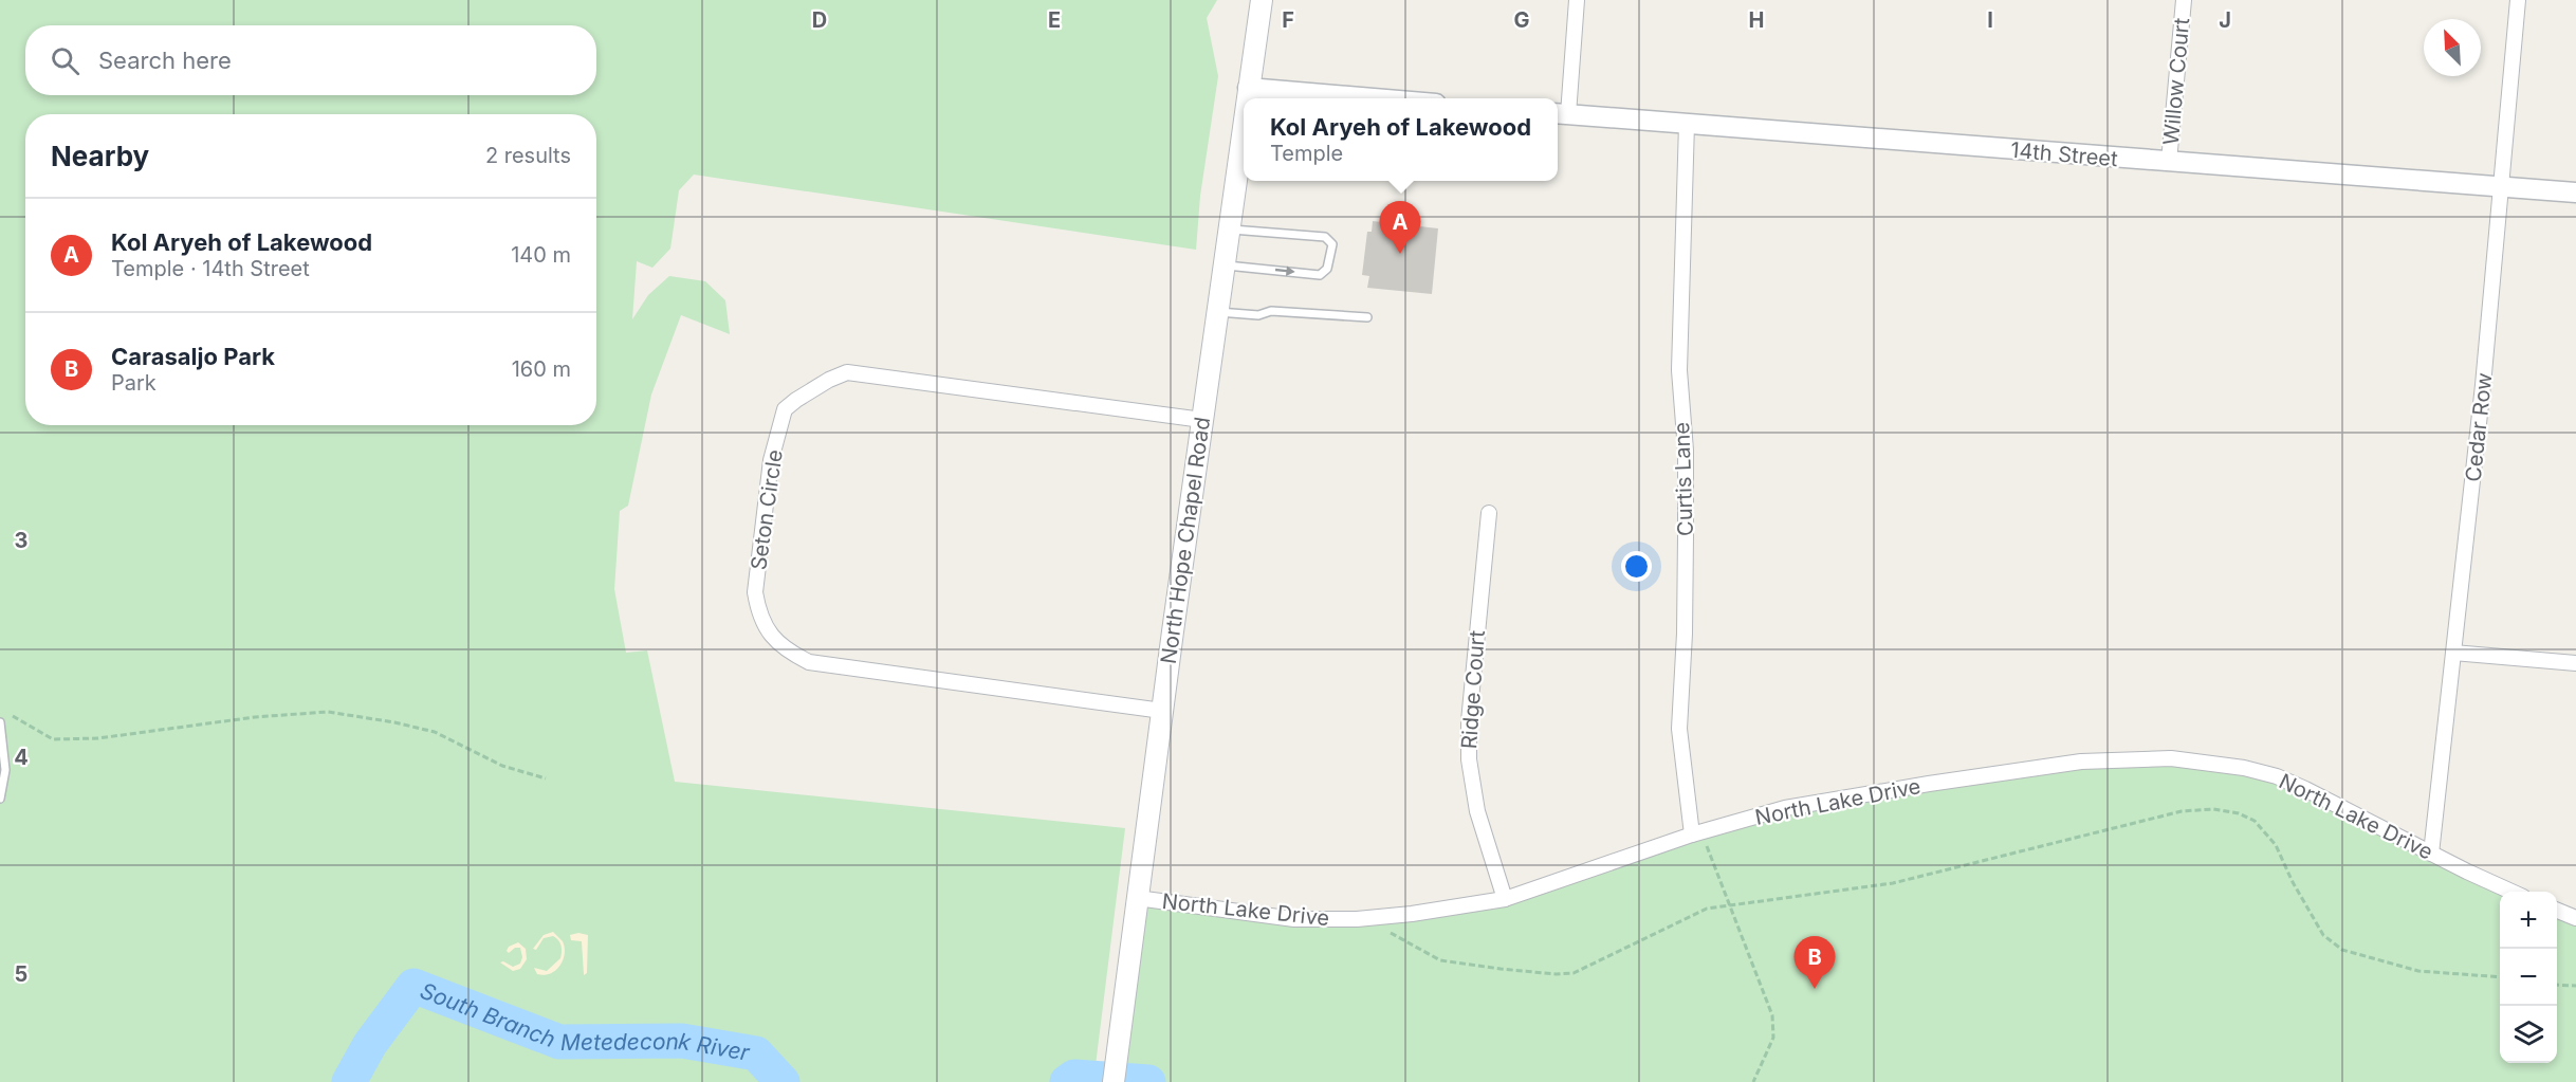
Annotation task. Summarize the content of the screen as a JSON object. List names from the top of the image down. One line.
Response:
{"streets":{"main road":["North Hope Chapel Road"],"street":["Willow Court","14th Street","Cedar Row","Curtis Lane","Seton Circle","Ridge Court","North Lake Drive"]},"crossings":[["Willow Court","14th Street"],["14th Street","Cedar Row"],["14th Street","Curtis Lane"],["Cedar Row","North Lake Drive"],["Curtis Lane","North Lake Drive"],["Seton Circle","North Hope Chapel Road"],["North Hope Chapel Road","North Lake Drive"],["Ridge Court","North Lake Drive"]],"water":["South Branch Metedeconk River"],"north":"top left","page":{"search":"Search here","popup":["Kol Aryeh of Lakewood","Temple"],"heading":["Nearby","2 results"],"list":[{"mark":"A","name":"Kol Aryeh of Lakewood","note":"Temple · 14th Street","value":"140 m"},{"mark":"B","name":"Carasaljo Park","note":"Park","value":"160 m"}],"pins":["A","B"],"map_buttons":["+","−"]},"grid":{"columns":["D","E","F","G","H","I","J"],"rows":["3","4","5"]}}
